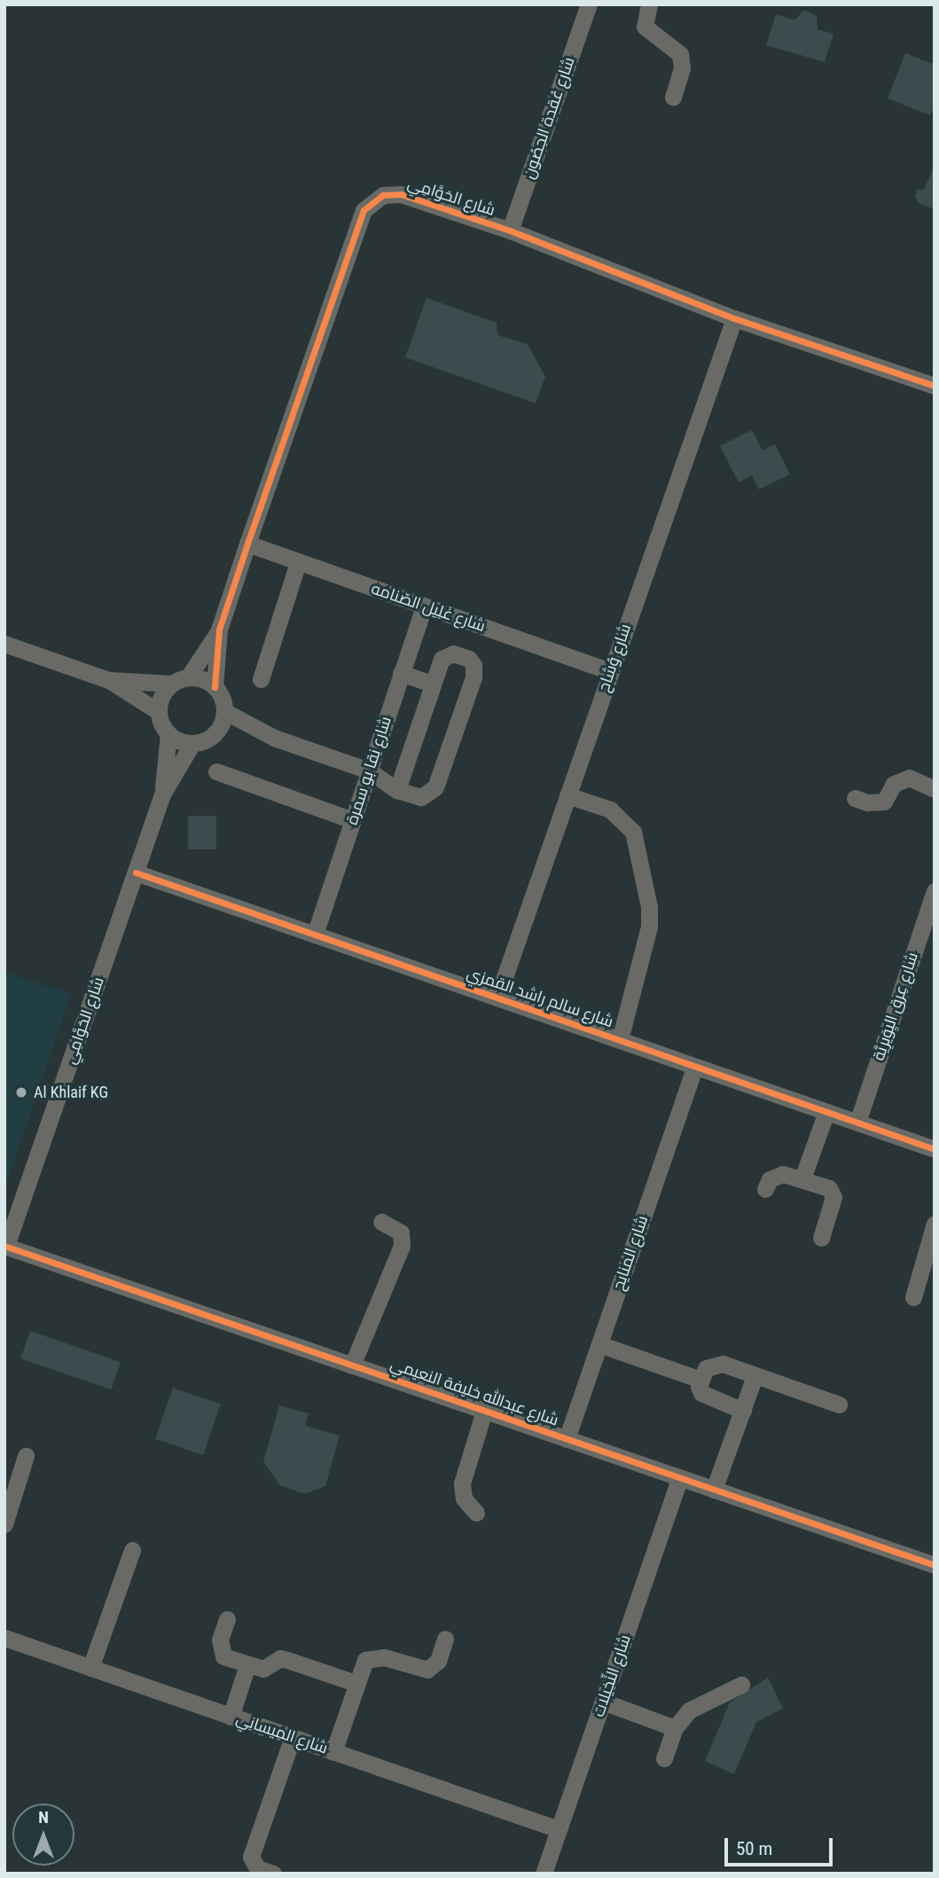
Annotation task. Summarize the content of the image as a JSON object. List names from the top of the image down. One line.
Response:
{"streets":{"street":["شارع عُقدة الحِصُون","شارع الحَوَّامِي","شارع غَلِيل الصّنامه","شارع وُشاح","شارع نِقا بو سمرة","شارع سالم راشد القمزي","شارع عِرق اليِوَيرِيَّة","شارع المنايح","شارع عبدالله خليفة النعيمي","شارع النِّخِيلات","شارع المِيسانِي"]},"crossings":[["شارع عُقدة الحِصُون","شارع الحَوَّامِي"],["شارع الحَوَّامِي","شارع غَلِيل الصّنامه"],["شارع الحَوَّامِي","شارع وُشاح"],["شارع الحَوَّامِي","شارع سالم راشد القمزي"],["شارع الحَوَّامِي","شارع عبدالله خليفة النعيمي"],["شارع غَلِيل الصّنامه","شارع وُشاح"],["شارع غَلِيل الصّنامه","شارع نِقا بو سمرة"],["شارع وُشاح","شارع سالم راشد القمزي"],["شارع نِقا بو سمرة","شارع سالم راشد القمزي"],["شارع سالم راشد القمزي","شارع عِرق اليِوَيرِيَّة"],["شارع سالم راشد القمزي","شارع المنايح"],["شارع المنايح","شارع عبدالله خليفة النعيمي"],["شارع عبدالله خليفة النعيمي","شارع النِّخِيلات"],["شارع النِّخِيلات","شارع المِيسانِي"]],"places":["Al Khlaif KG"],"scale_bar":"50 m","north":"top"}
